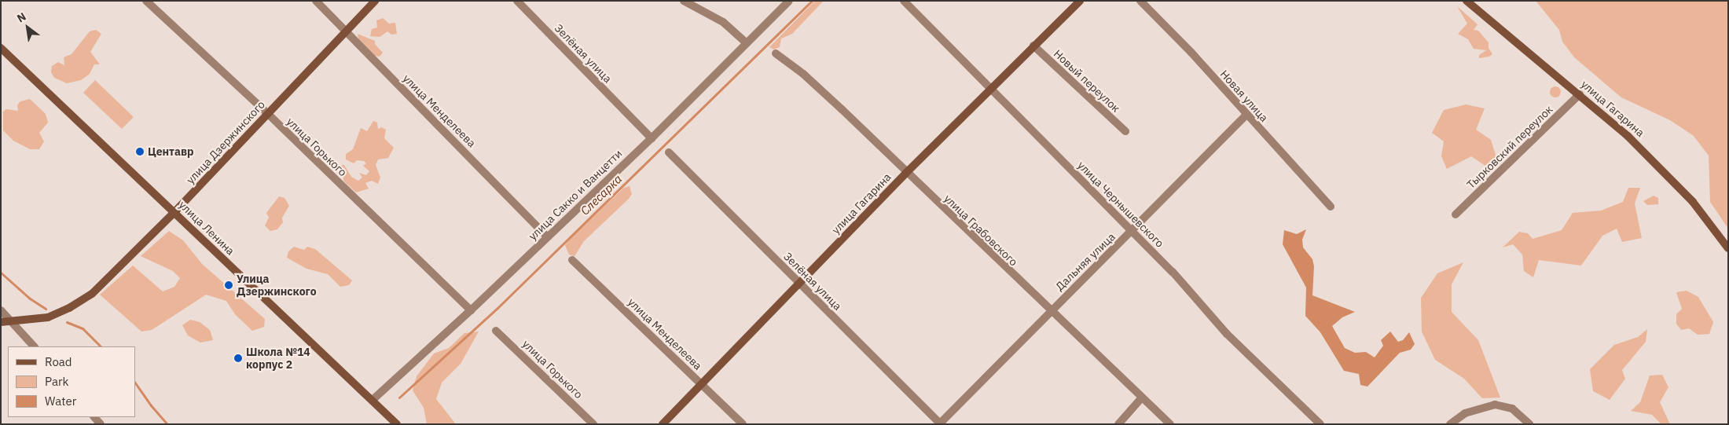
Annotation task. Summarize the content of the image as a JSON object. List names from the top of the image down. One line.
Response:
{"streets":{"main road":["улица Гагарина","улица Дзержинского","улица Ленина"],"street":["Зелёная улица","Новый переулок","Новая улица","улица Менделеева","улица Горького","Тырковский переулок","улица Сакко и Ванцетти","улица Чернышевского","улица Грабовского","Дальняя улица"]},"crossings":[["Зелёная улица","улица Гагарина"],["Зелёная улица","улица Сакко и Ванцетти"],["Зелёная улица","Дальняя улица"],["Новый переулок","улица Гагарина"],["Новая улица","Дальняя улица"],["улица Гагарина","улица Менделеева"],["улица Гагарина","Тырковский переулок"],["улица Гагарина","улица Чернышевского"],["улица Гагарина","улица Грабовского"],["улица Менделеева","улица Дзержинского"],["улица Менделеева","улица Сакко и Ванцетти"],["улица Дзержинского","улица Горького"],["улица Дзержинского","улица Ленина"],["улица Горького","улица Сакко и Ванцетти"],["улица Сакко и Ванцетти","улица Ленина"],["улица Чернышевского","Дальняя улица"],["улица Грабовского","Дальняя улица"]],"water":["Слесарка"],"places":["Центавр","Улица Дзержинского","Школа №14 корпус 2"],"legend":["Road","Park","Water"],"north":"top left"}
